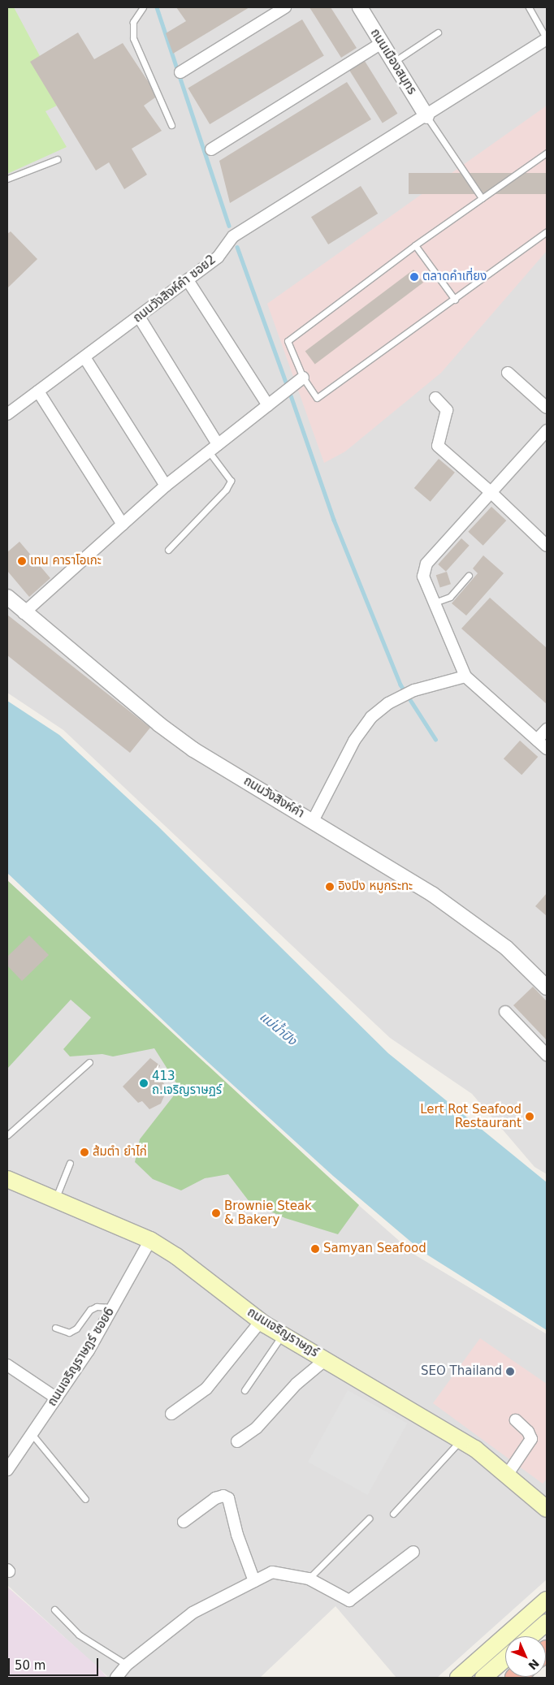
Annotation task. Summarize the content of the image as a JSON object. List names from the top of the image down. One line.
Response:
{"streets":{"main road":["ถนนเจริญราษฎร์"],"street":["ถนนเมืองสมุทร","ถนนวังสิงห์คำ ซอย2","ถนนวังสิงห์คำ","ถนนเจริญราษฎร์ ซอย6"]},"crossings":[["ถนนเมืองสมุทร","ถนนวังสิงห์คำ ซอย2"],["ถนนเจริญราษฎร์","ถนนเจริญราษฎร์ ซอย6"]],"water":["แม่น้ำปิง"],"places":["ตลาดคำเที่ยง","เทน คาราโอเกะ","อิงปิง หมูกระทะ","413 ถ.เจริญราษฏร์","Lert Rot Seafood Restaurant","ส้มตำ ยำไก่","Brownie Steak & Bakery","Samyan Seafood","SEO Thailand"],"scale_bar":"50 m","north":"bottom right"}
